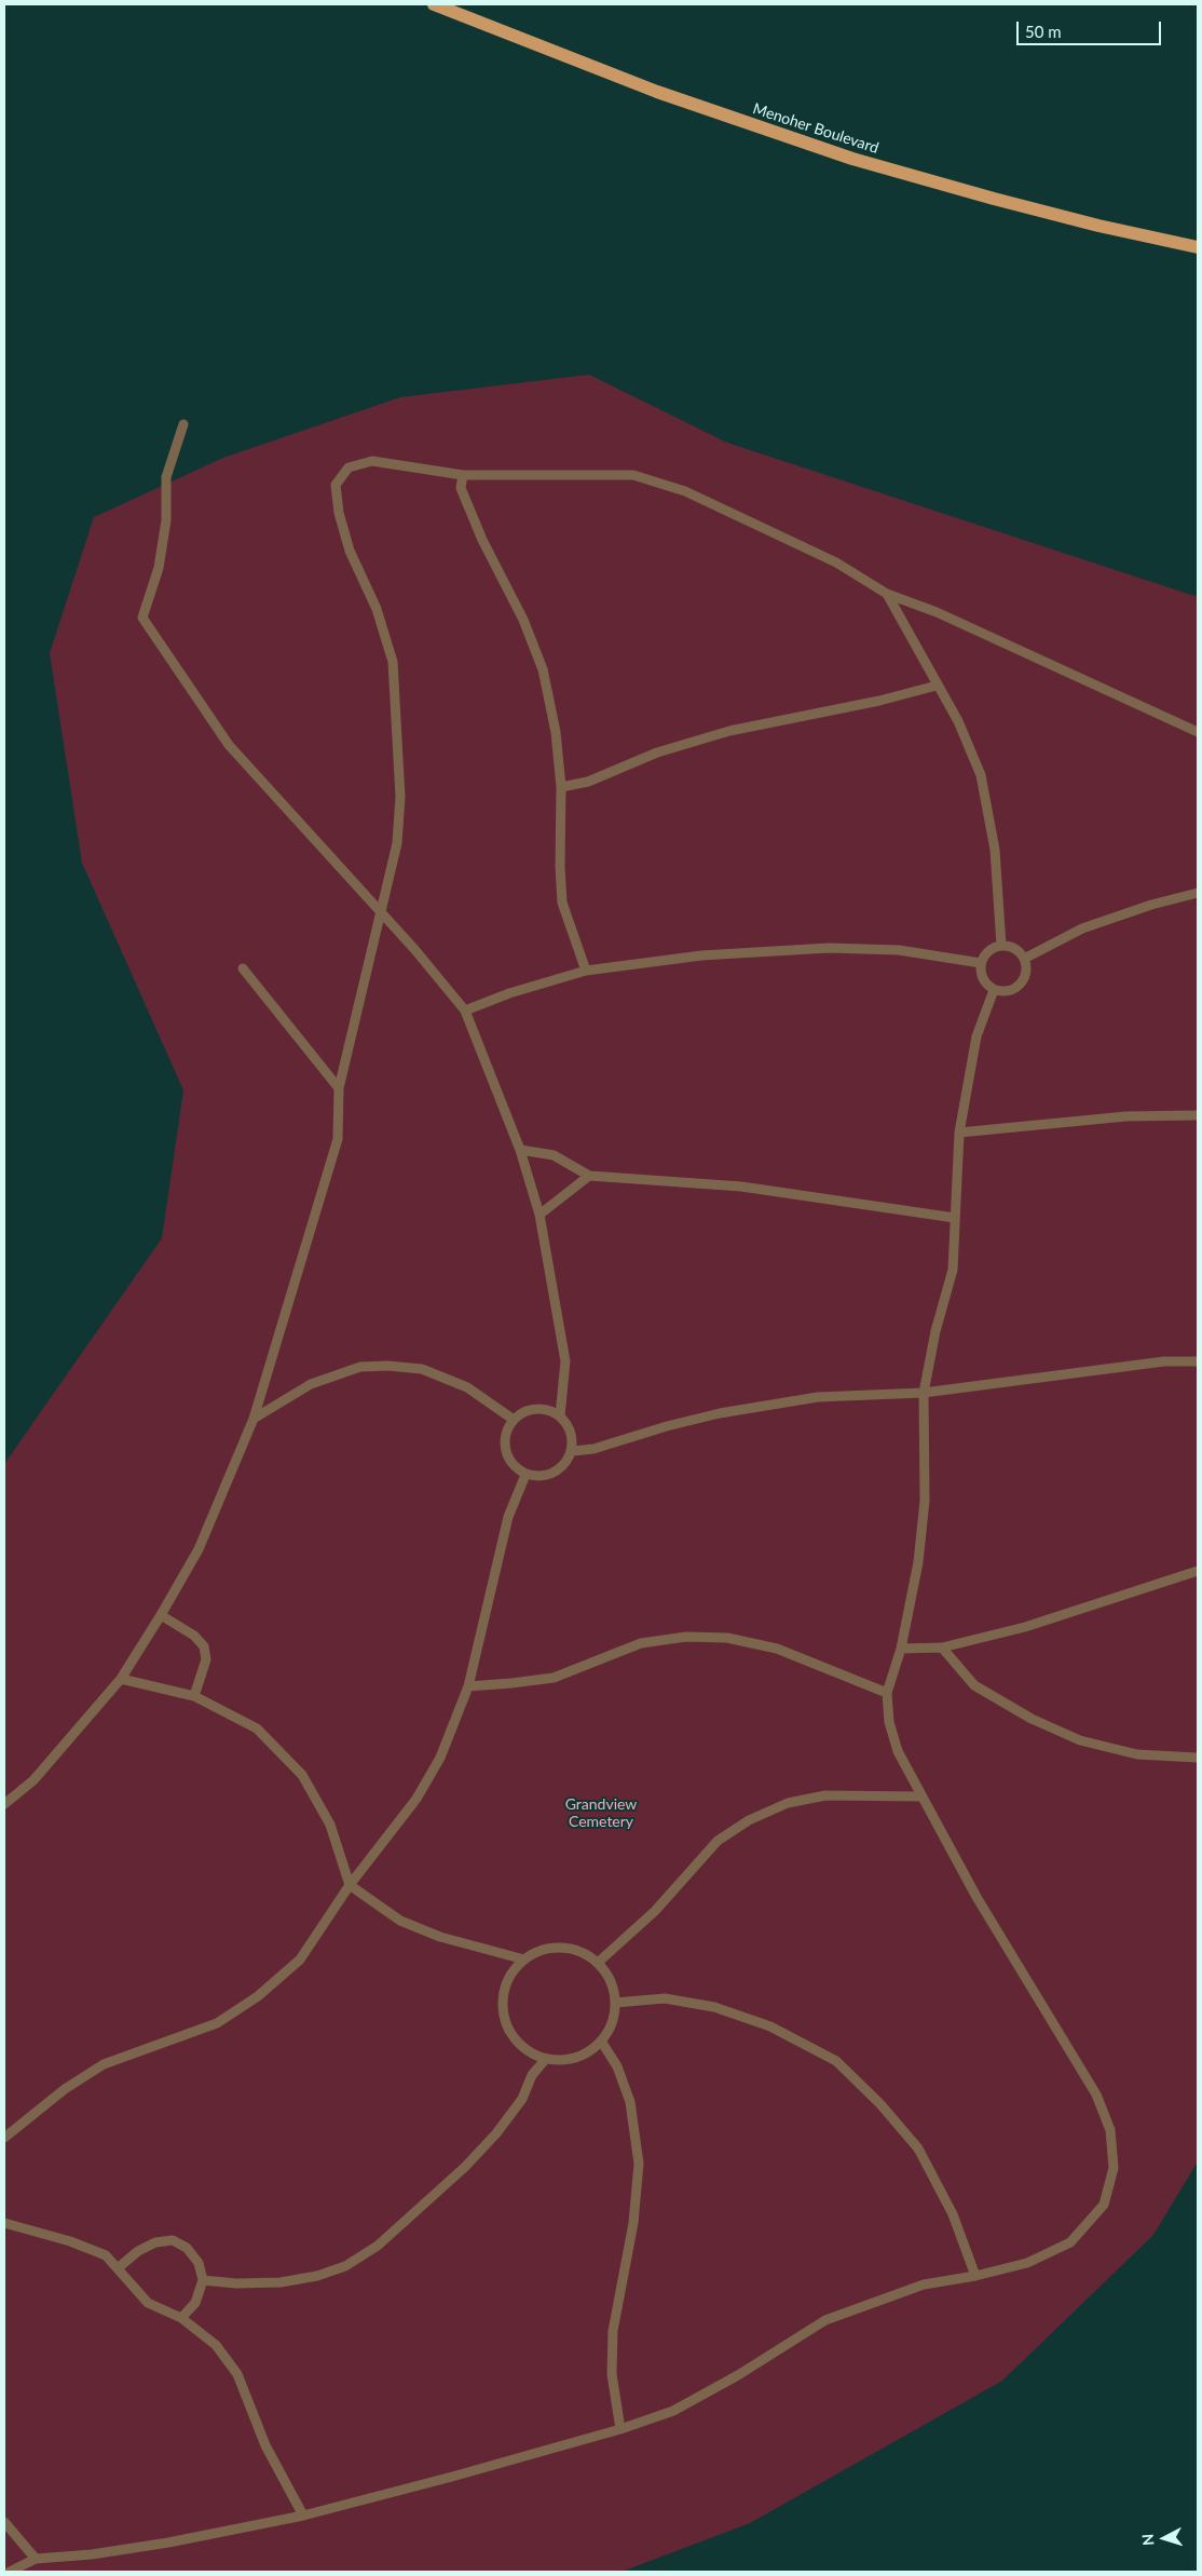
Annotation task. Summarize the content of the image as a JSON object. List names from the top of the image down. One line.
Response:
{"streets":{"main road":["Menoher Boulevard"]},"parks":["Grandview Cemetery"],"scale_bar":"50 m","north":"left"}
